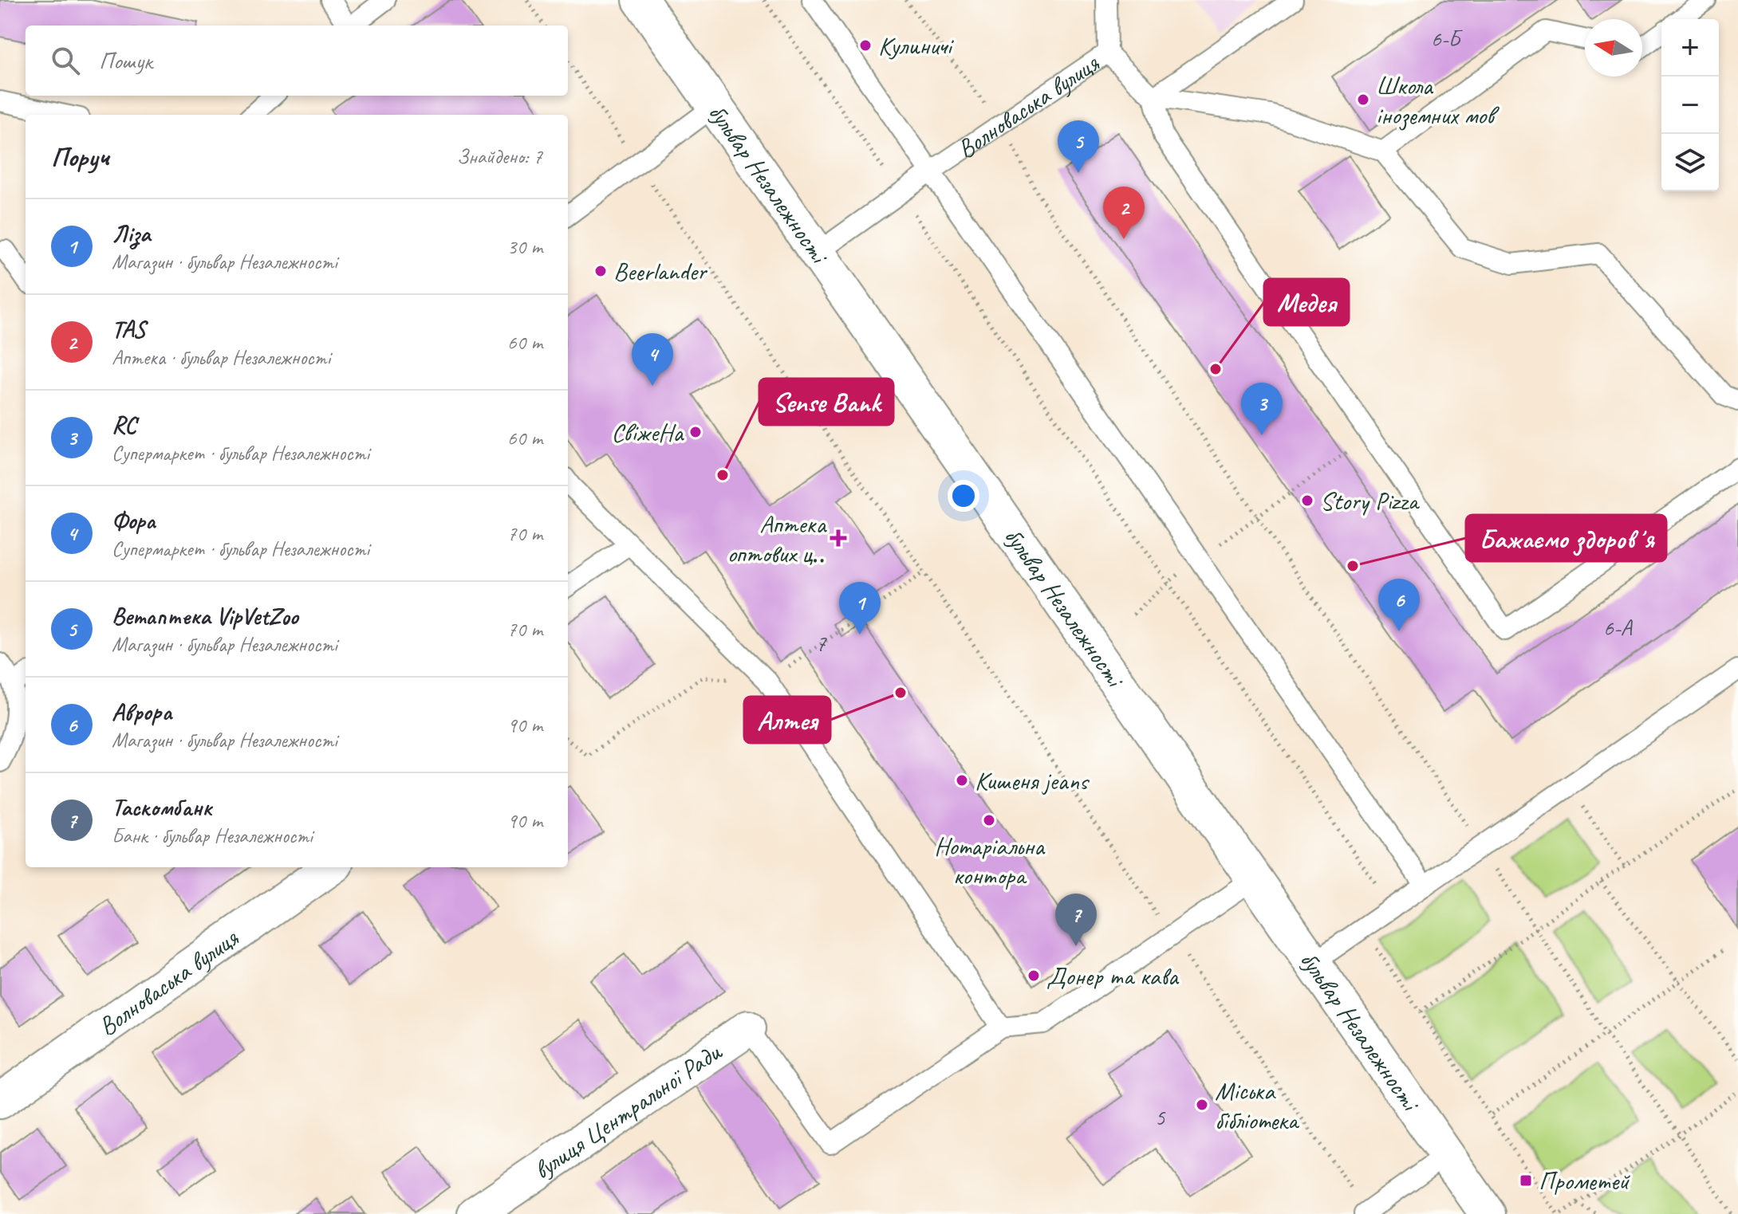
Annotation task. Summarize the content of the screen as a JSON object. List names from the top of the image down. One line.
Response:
{"streets":{"main road":["Волноваська вулиця","бульвар Незалежності","вулиця Центральної Ради"]},"crossings":[["Волноваська вулиця","бульвар Незалежності"]],"places":{"other":["Кулиничі","Школа іноземних мов","Beerlander","Медея","СвіжеНа","Sense Bank","Story Pizza","Бажаємо здоровʼя","Алтея","Кишеня jeans","Нотаріальна контора","Донер та кава","Міська бібліотека"],"health":["Аптека оптових ц‥"],"transit":["Прометей"]},"house_numbers":["6-Б","6-А","7","5"],"north":"left","page":{"map_buttons":["+","−"],"search":"Пошук","heading":["Поруч","Знайдено: 7"],"pins":["5","2","4","3","6","1","7"],"list":[{"mark":"1","name":"Ліза","note":"Магазин · бульвар Незалежності","value":"30 m"},{"mark":"2","name":"TAS","note":"Аптека · бульвар Незалежності","value":"60 m"},{"mark":"3","name":"RC","note":"Супермаркет · бульвар Незалежності","value":"60 m"},{"mark":"4","name":"Фора","note":"Супермаркет · бульвар Незалежності","value":"70 m"},{"mark":"5","name":"Ветаптека VipVetZoo","note":"Магазин · бульвар Незалежності","value":"70 m"},{"mark":"6","name":"Аврора","note":"Магазин · бульвар Незалежності","value":"90 m"},{"mark":"7","name":"Таскомбанк","note":"Банк · бульвар Незалежності","value":"90 m"}]}}
